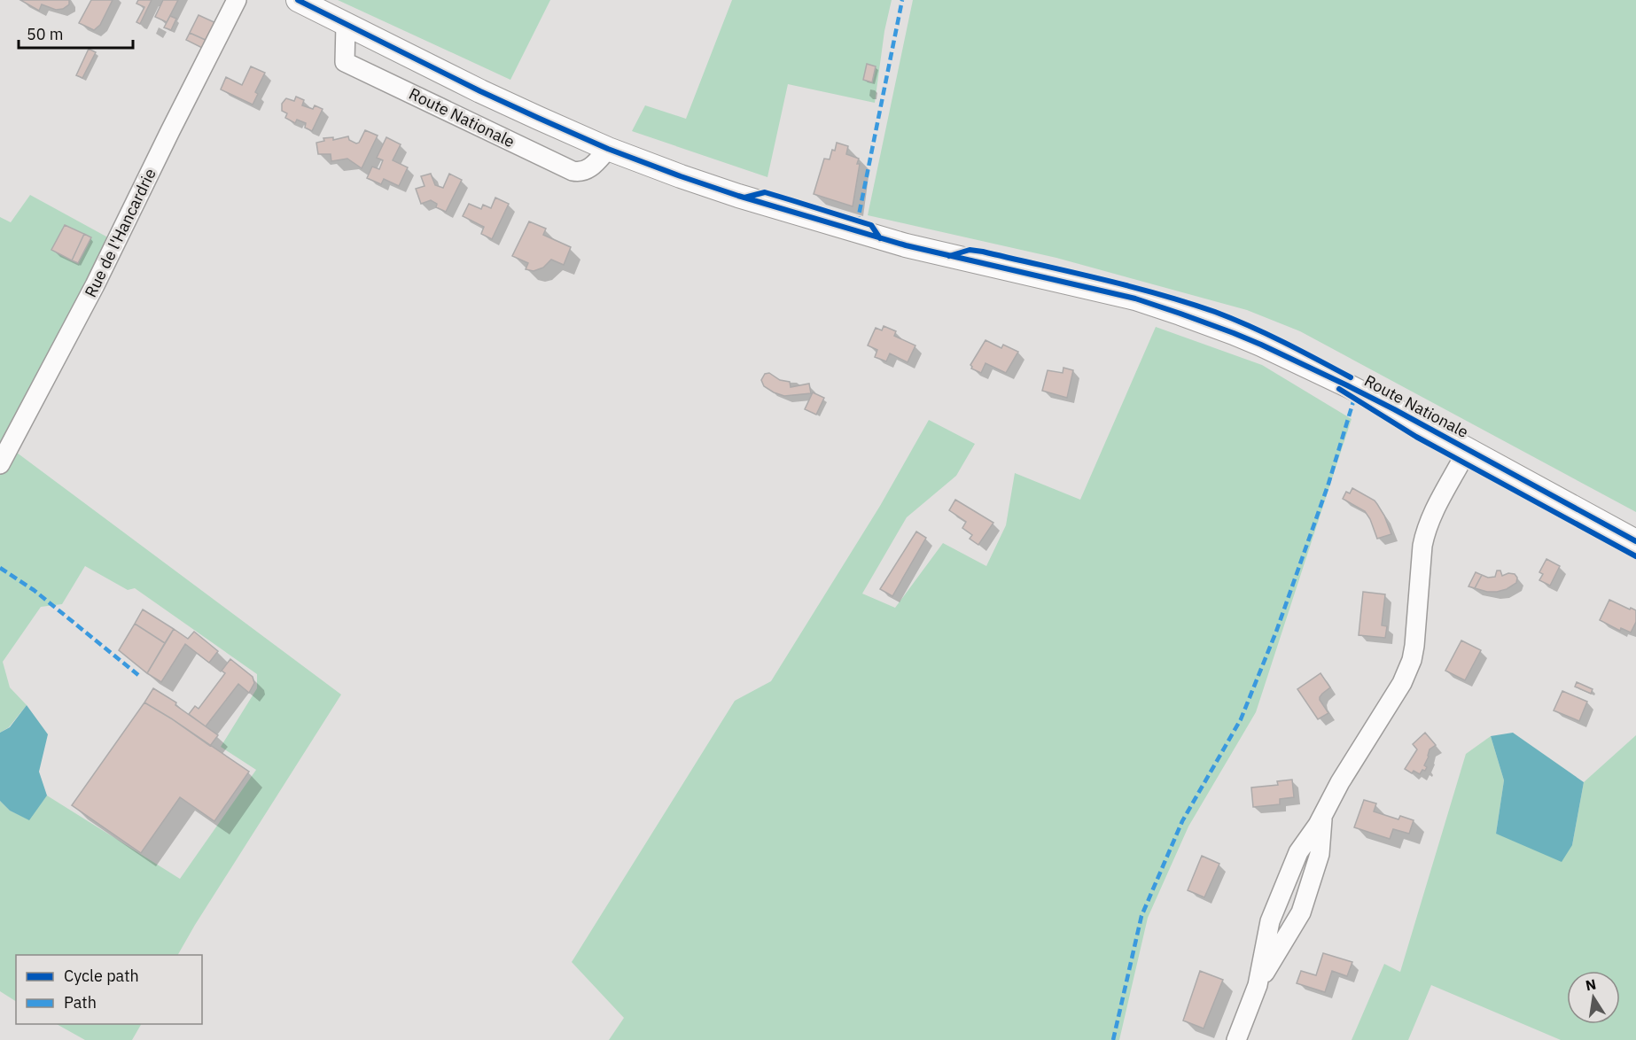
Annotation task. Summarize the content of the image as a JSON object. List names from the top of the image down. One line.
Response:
{"streets":{"main road":["Route Nationale"],"street":["Rue de l'Hancardrie"]},"legend":["Cycle path","Path"],"scale_bar":"50 m","north":"top"}
